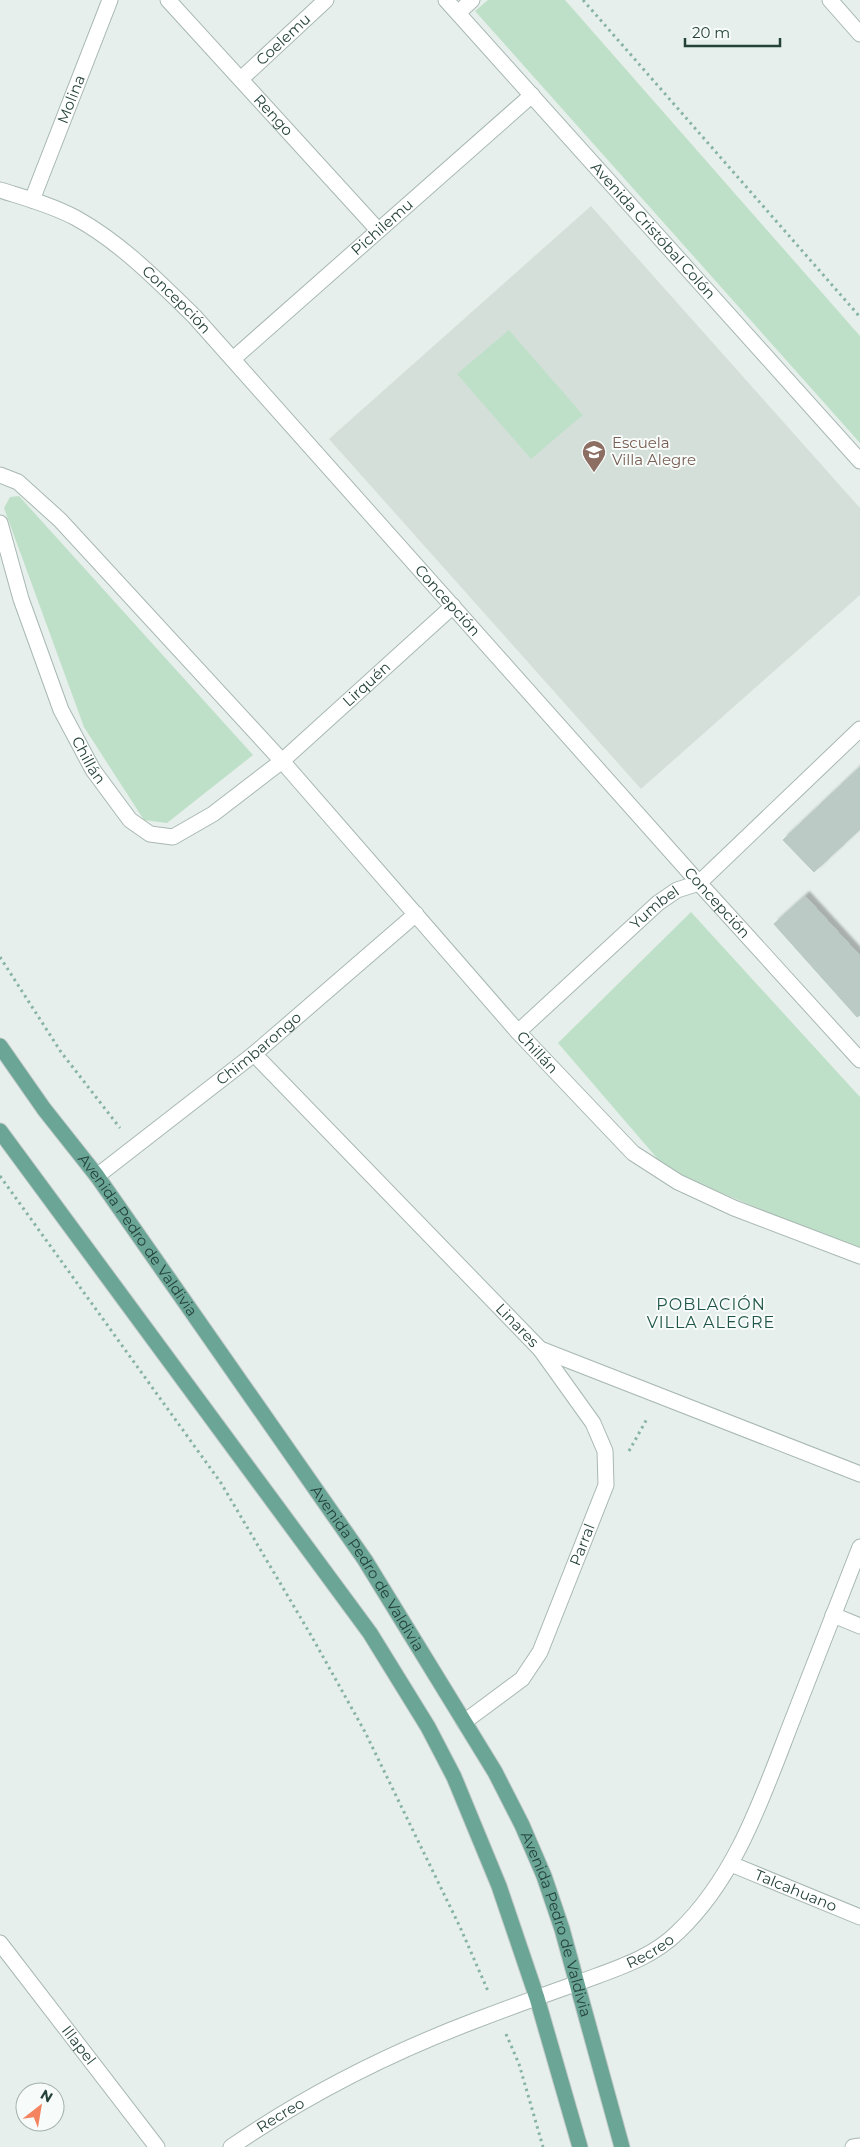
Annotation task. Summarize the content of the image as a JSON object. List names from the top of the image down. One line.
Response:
{"streets":{"main road":["Avenida Pedro de Valdivia"],"street":["Coelemu","Molina","Rengo","Pichilemu","Avenida Cristóbal Colón","Concepción","Lirquén","Chillán","Yumbel","Chimbarongo","Linares","Parral","Talcahuano","Recreo","Illapel"]},"crossings":[["Coelemu","Rengo"],["Molina","Concepción"],["Rengo","Pichilemu"],["Pichilemu","Avenida Cristóbal Colón"],["Pichilemu","Concepción"],["Concepción","Lirquén"],["Concepción","Yumbel"],["Lirquén","Chillán"],["Chillán","Yumbel"],["Chillán","Chimbarongo"],["Chimbarongo","Avenida Pedro de Valdivia"],["Chimbarongo","Linares"],["Avenida Pedro de Valdivia","Parral"],["Avenida Pedro de Valdivia","Recreo"],["Linares","Parral"],["Talcahuano","Recreo"]],"districts":["POBLACIÓN VILLA ALEGRE"],"places":{"school or university":["Escuela Villa Alegre"]},"scale_bar":"20 m","north":"top right"}
